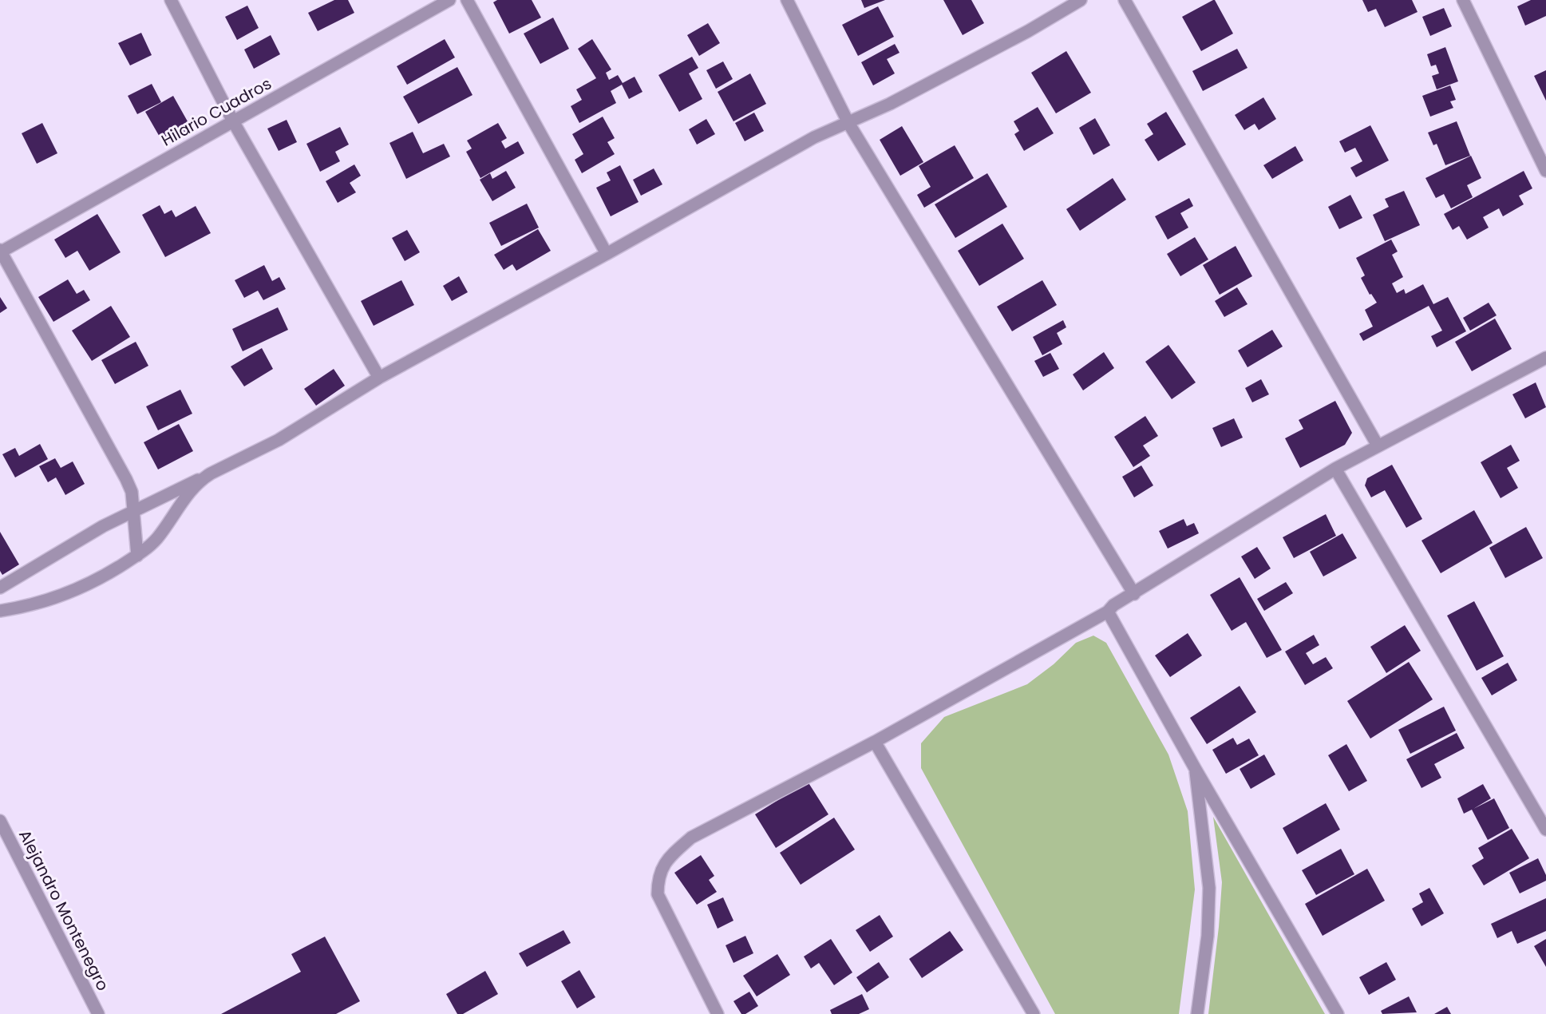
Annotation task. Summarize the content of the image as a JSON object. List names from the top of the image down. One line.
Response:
{"streets":{"street":["Hilario Cuadros","Alejandro Montenegro"]}}
